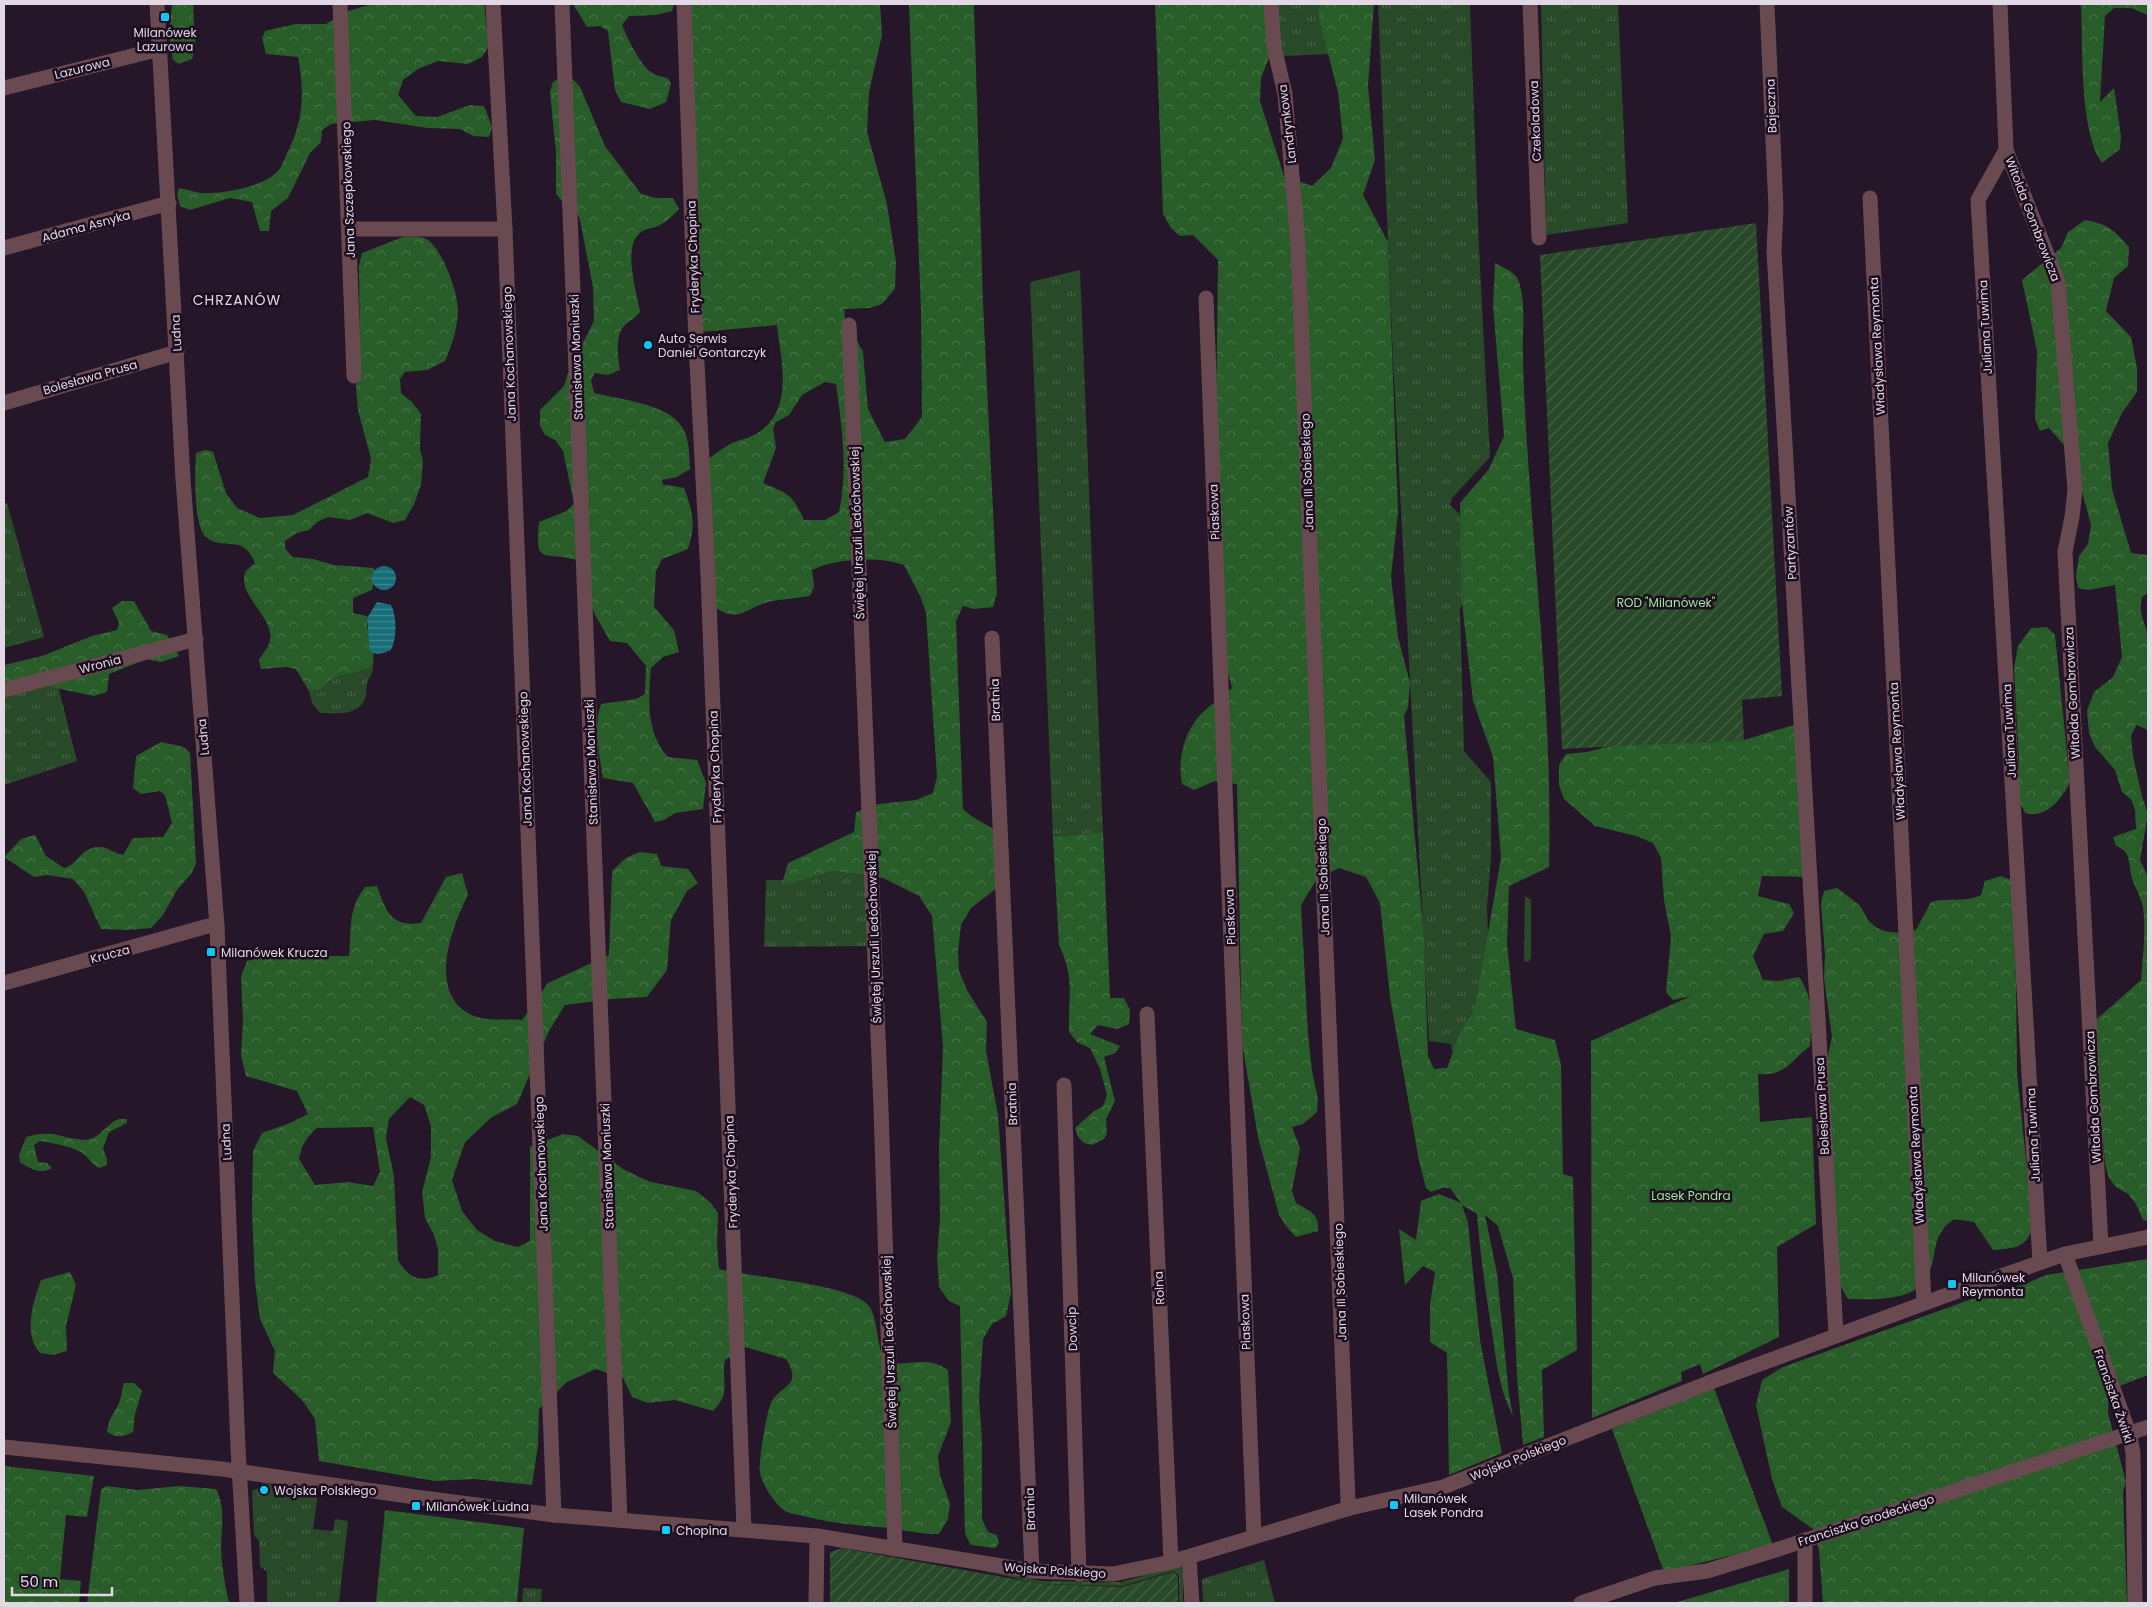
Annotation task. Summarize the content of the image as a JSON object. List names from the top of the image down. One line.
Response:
{"streets":{"street":["Lazurowa","Bajeczna","Czekoladowa","Landrynkowa","Jana Szczepkowskiego","Witolda Gombrowicza","Adama Asnyka","Fryderyka Chopina","Juliana Tuwima","Ludna","Władysława Reymonta","Jana Kochanowskiego","Stanisława Moniuszki","Bolesława Prusa","Jana III Sobieskiego","Piaskowa","Świętej Urszuli Ledóchowskiej","Partyzantów","Wronia","Bratnia","Krucza","Rolna","Dowcip","Franciszka Żwirki","Wojska Polskiego","Franciszka Grodeckiego"]},"crossings":[["Lazurowa","Ludna"],["Bajeczna","Partyzantów"],["Landrynkowa","Jana III Sobieskiego"],["Witolda Gombrowicza","Juliana Tuwima"],["Witolda Gombrowicza","Wojska Polskiego"],["Adama Asnyka","Ludna"],["Fryderyka Chopina","Wojska Polskiego"],["Juliana Tuwima","Wojska Polskiego"],["Ludna","Bolesława Prusa"],["Ludna","Wronia"],["Ludna","Krucza"],["Ludna","Wojska Polskiego"],["Władysława Reymonta","Wojska Polskiego"],["Jana Kochanowskiego","Wojska Polskiego"],["Stanisława Moniuszki","Wojska Polskiego"],["Bolesława Prusa","Partyzantów"],["Bolesława Prusa","Wojska Polskiego"],["Jana III Sobieskiego","Wojska Polskiego"],["Piaskowa","Wojska Polskiego"],["Świętej Urszuli Ledóchowskiej","Wojska Polskiego"],["Bratnia","Wojska Polskiego"],["Rolna","Wojska Polskiego"],["Dowcip","Wojska Polskiego"],["Franciszka Żwirki","Wojska Polskiego"],["Franciszka Żwirki","Franciszka Grodeckiego"]],"districts":["CHRZANÓW"],"parks":["ROD \"Milanówek\"","Lasek Pondra"],"places":{"transit":["Milanówek Lazurowa","Milanówek Krucza","Milanówek Reymonta","Milanówek Lasek Pondra","Milanówek Ludna","Chopina"],"other":["Auto Serwis Daniel Gontarczyk","Wojska Polskiego"]},"scale_bar":"50 m"}
